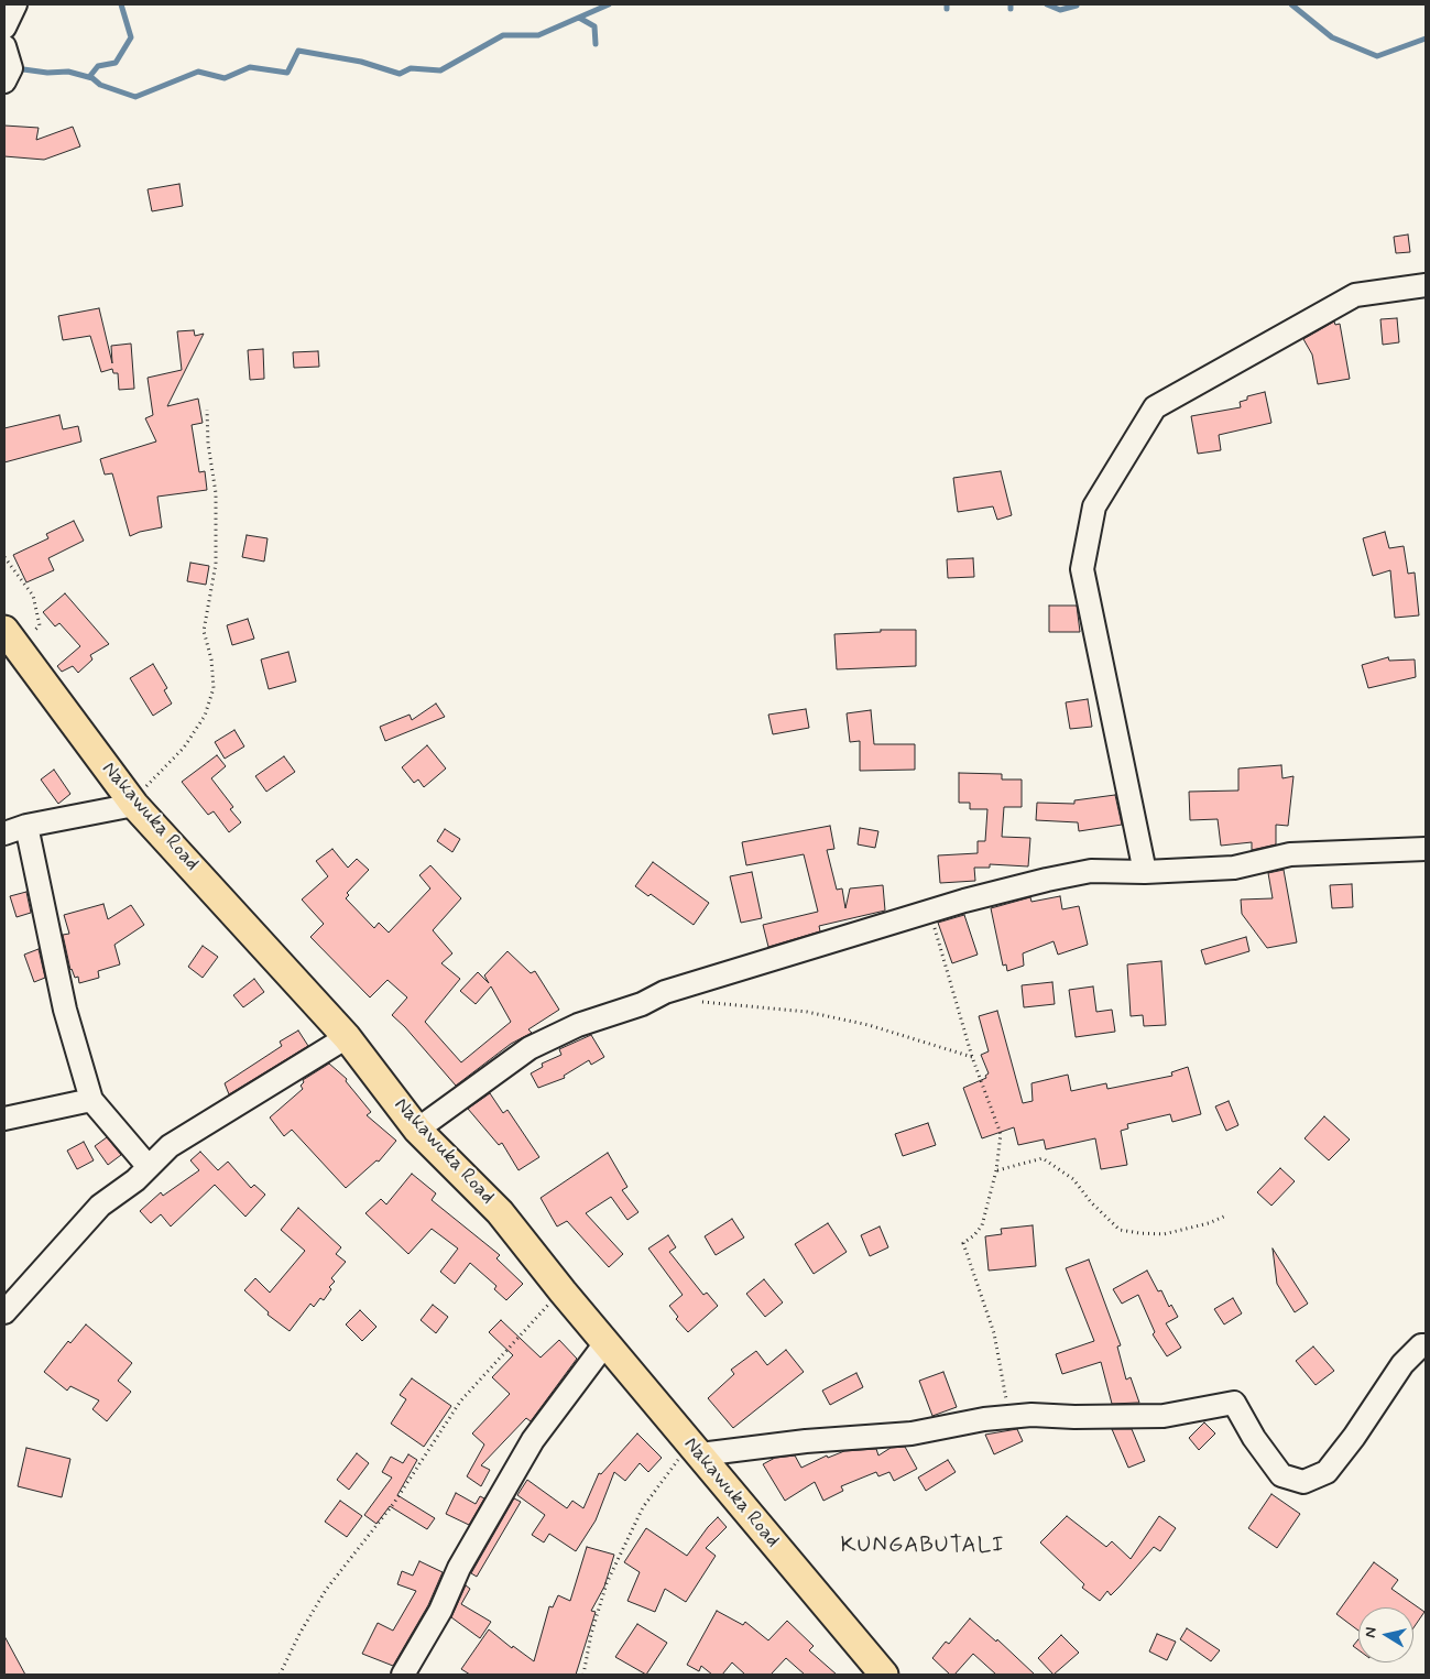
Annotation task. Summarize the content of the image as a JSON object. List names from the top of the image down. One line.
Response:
{"streets":{"main road":["Nakawuka Road"]},"districts":["KUNGABUTALI"],"north":"left"}
